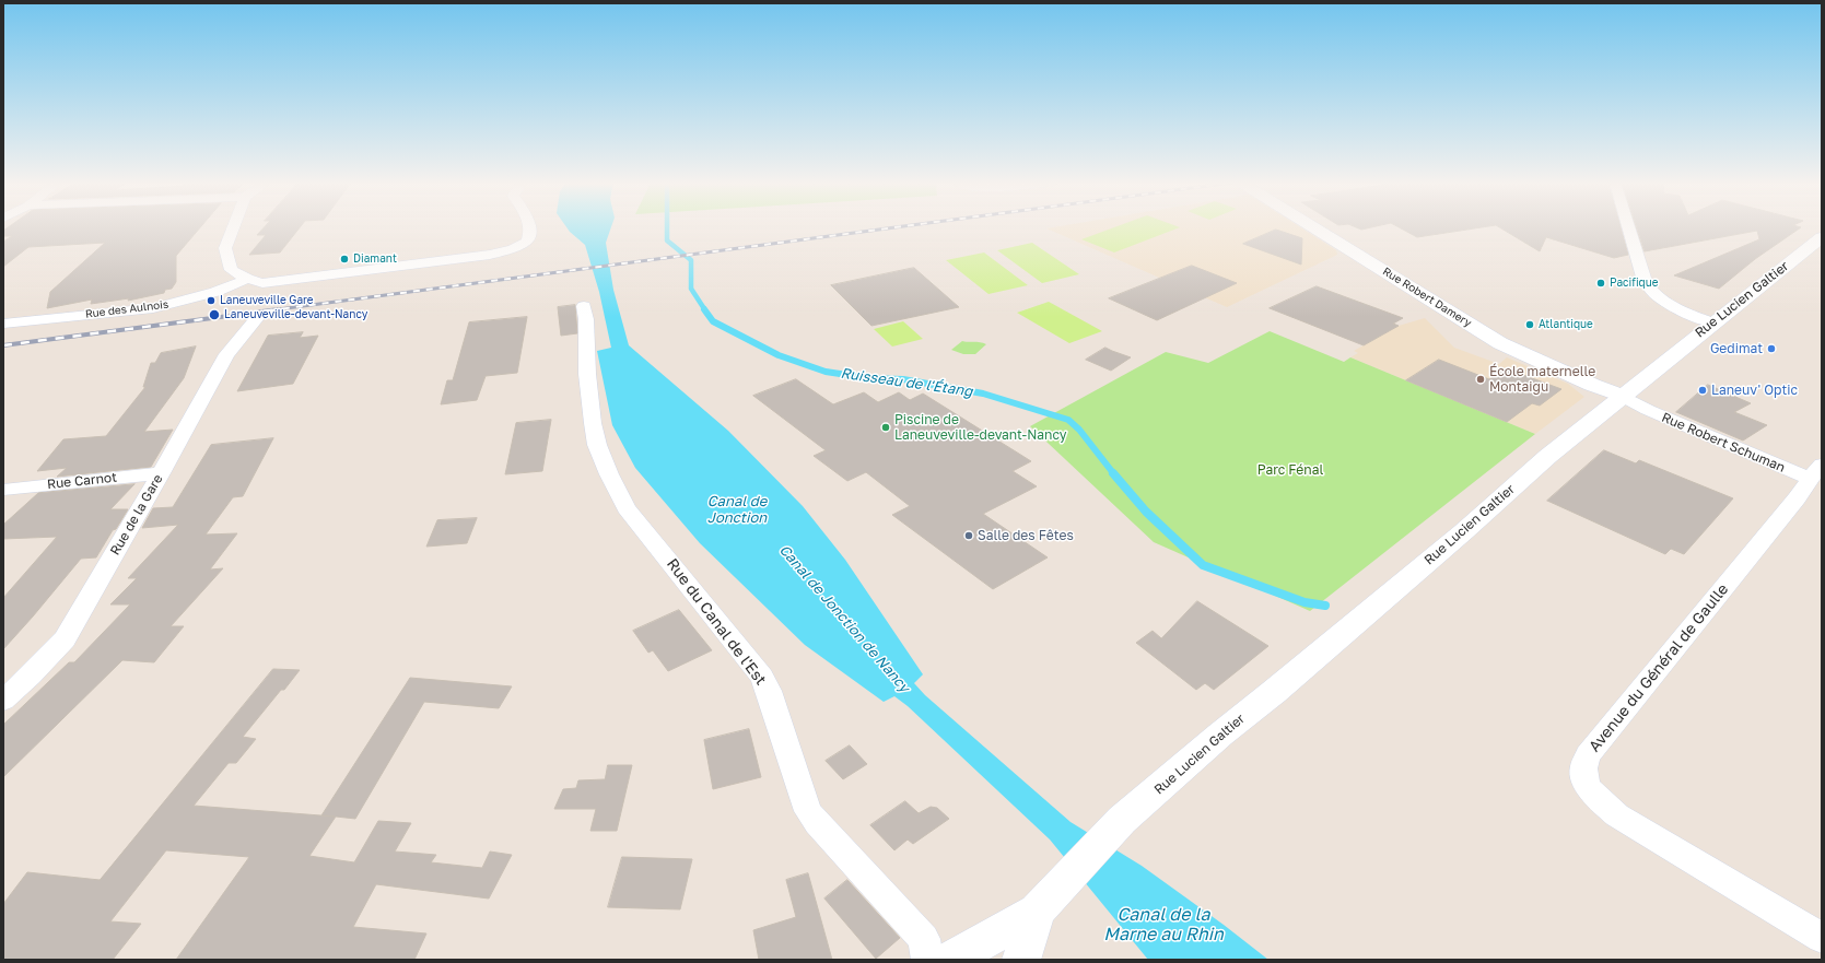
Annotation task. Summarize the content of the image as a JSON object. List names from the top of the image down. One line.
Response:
{"streets":{"main road":["Rue Robert Damery","Rue Lucien Galtier"],"street":["Rue des Aulnois","Rue Robert Schuman","Rue Carnot","Rue de la Gare","Rue du Canal de l'Est","Avenue du Général de Gaulle"]},"crossings":[["Rue Robert Damery","Rue Lucien Galtier"],["Rue Robert Damery","Rue Robert Schuman"],["Rue Lucien Galtier","Rue Robert Schuman"],["Rue Robert Schuman","Avenue du Général de Gaulle"],["Rue Carnot","Rue de la Gare"]],"water":["Ruisseau de l'Étang","Canal de Jonction","Canal de Jonction de Nancy","Canal de la Marne au Rhin"],"parks":["Parc Fénal"],"places":["Diamant","Pacifique","Laneuveville Gare","Laneuveville-devant-Nancy","Atlantique","Gedimat","École maternelle Montaigu","Laneuv' Optic","Piscine de Laneuveville-devant-Nancy","Salle des Fêtes"]}
